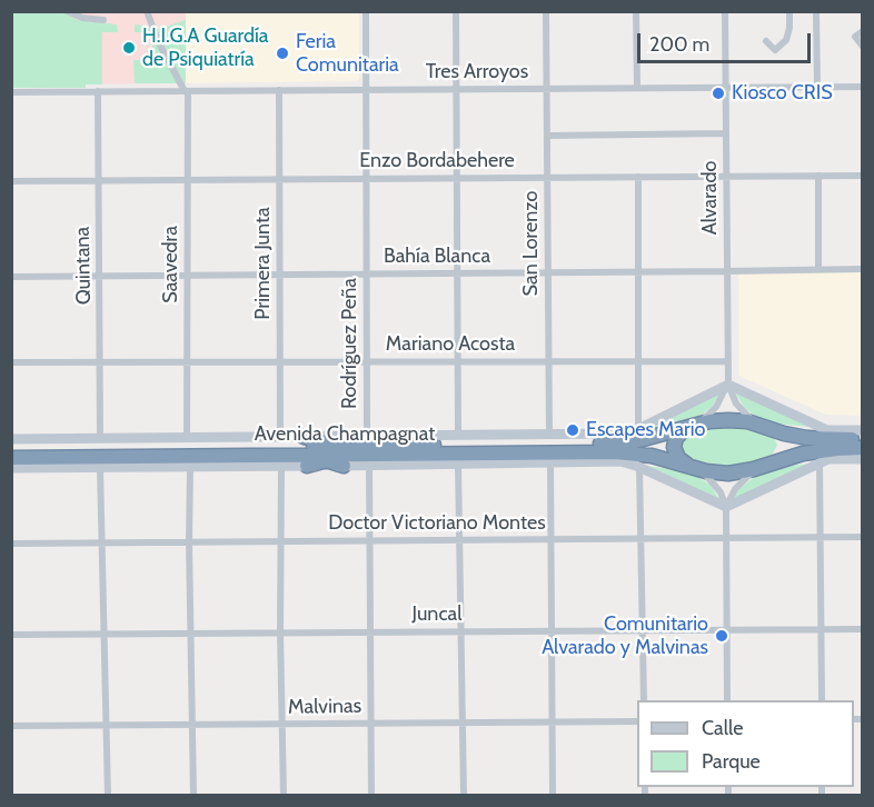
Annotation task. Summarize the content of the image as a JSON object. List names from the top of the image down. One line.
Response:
{"streets":{"highway":["Avenida Champagnat"],"street":["Tres Arroyos","Enzo Bordabehere","Alvarado","San Lorenzo","Bahía Blanca","Primera Junta","Saavedra","Quintana","Rodríguez Peña","Mariano Acosta","Doctor Victoriano Montes","Juncal","Malvinas"]},"crossings":[["Tres Arroyos","Alvarado"],["Tres Arroyos","San Lorenzo"],["Tres Arroyos","Primera Junta"],["Tres Arroyos","Saavedra"],["Tres Arroyos","Quintana"],["Tres Arroyos","Rodríguez Peña"],["Enzo Bordabehere","Alvarado"],["Enzo Bordabehere","San Lorenzo"],["Enzo Bordabehere","Primera Junta"],["Enzo Bordabehere","Saavedra"],["Enzo Bordabehere","Quintana"],["Enzo Bordabehere","Rodríguez Peña"],["Alvarado","Bahía Blanca"],["Alvarado","Mariano Acosta"],["Alvarado","Avenida Champagnat"],["San Lorenzo","Bahía Blanca"],["San Lorenzo","Mariano Acosta"],["San Lorenzo","Avenida Champagnat"],["Bahía Blanca","Primera Junta"],["Bahía Blanca","Saavedra"],["Bahía Blanca","Quintana"],["Bahía Blanca","Rodríguez Peña"],["Primera Junta","Mariano Acosta"],["Primera Junta","Avenida Champagnat"],["Saavedra","Mariano Acosta"],["Saavedra","Avenida Champagnat"],["Quintana","Mariano Acosta"],["Quintana","Avenida Champagnat"],["Rodríguez Peña","Mariano Acosta"],["Rodríguez Peña","Avenida Champagnat"],["Rodríguez Peña","Doctor Victoriano Montes"],["Rodríguez Peña","Juncal"],["Rodríguez Peña","Malvinas"]],"places":["H.I.G.A Guardía de Psiquiatría","Feria Comunitaria","Kiosco CRIS","Escapes Mario","Comunitario Alvarado y Malvinas"],"legend":["Calle","Parque"],"scale_bar":"200 m"}
